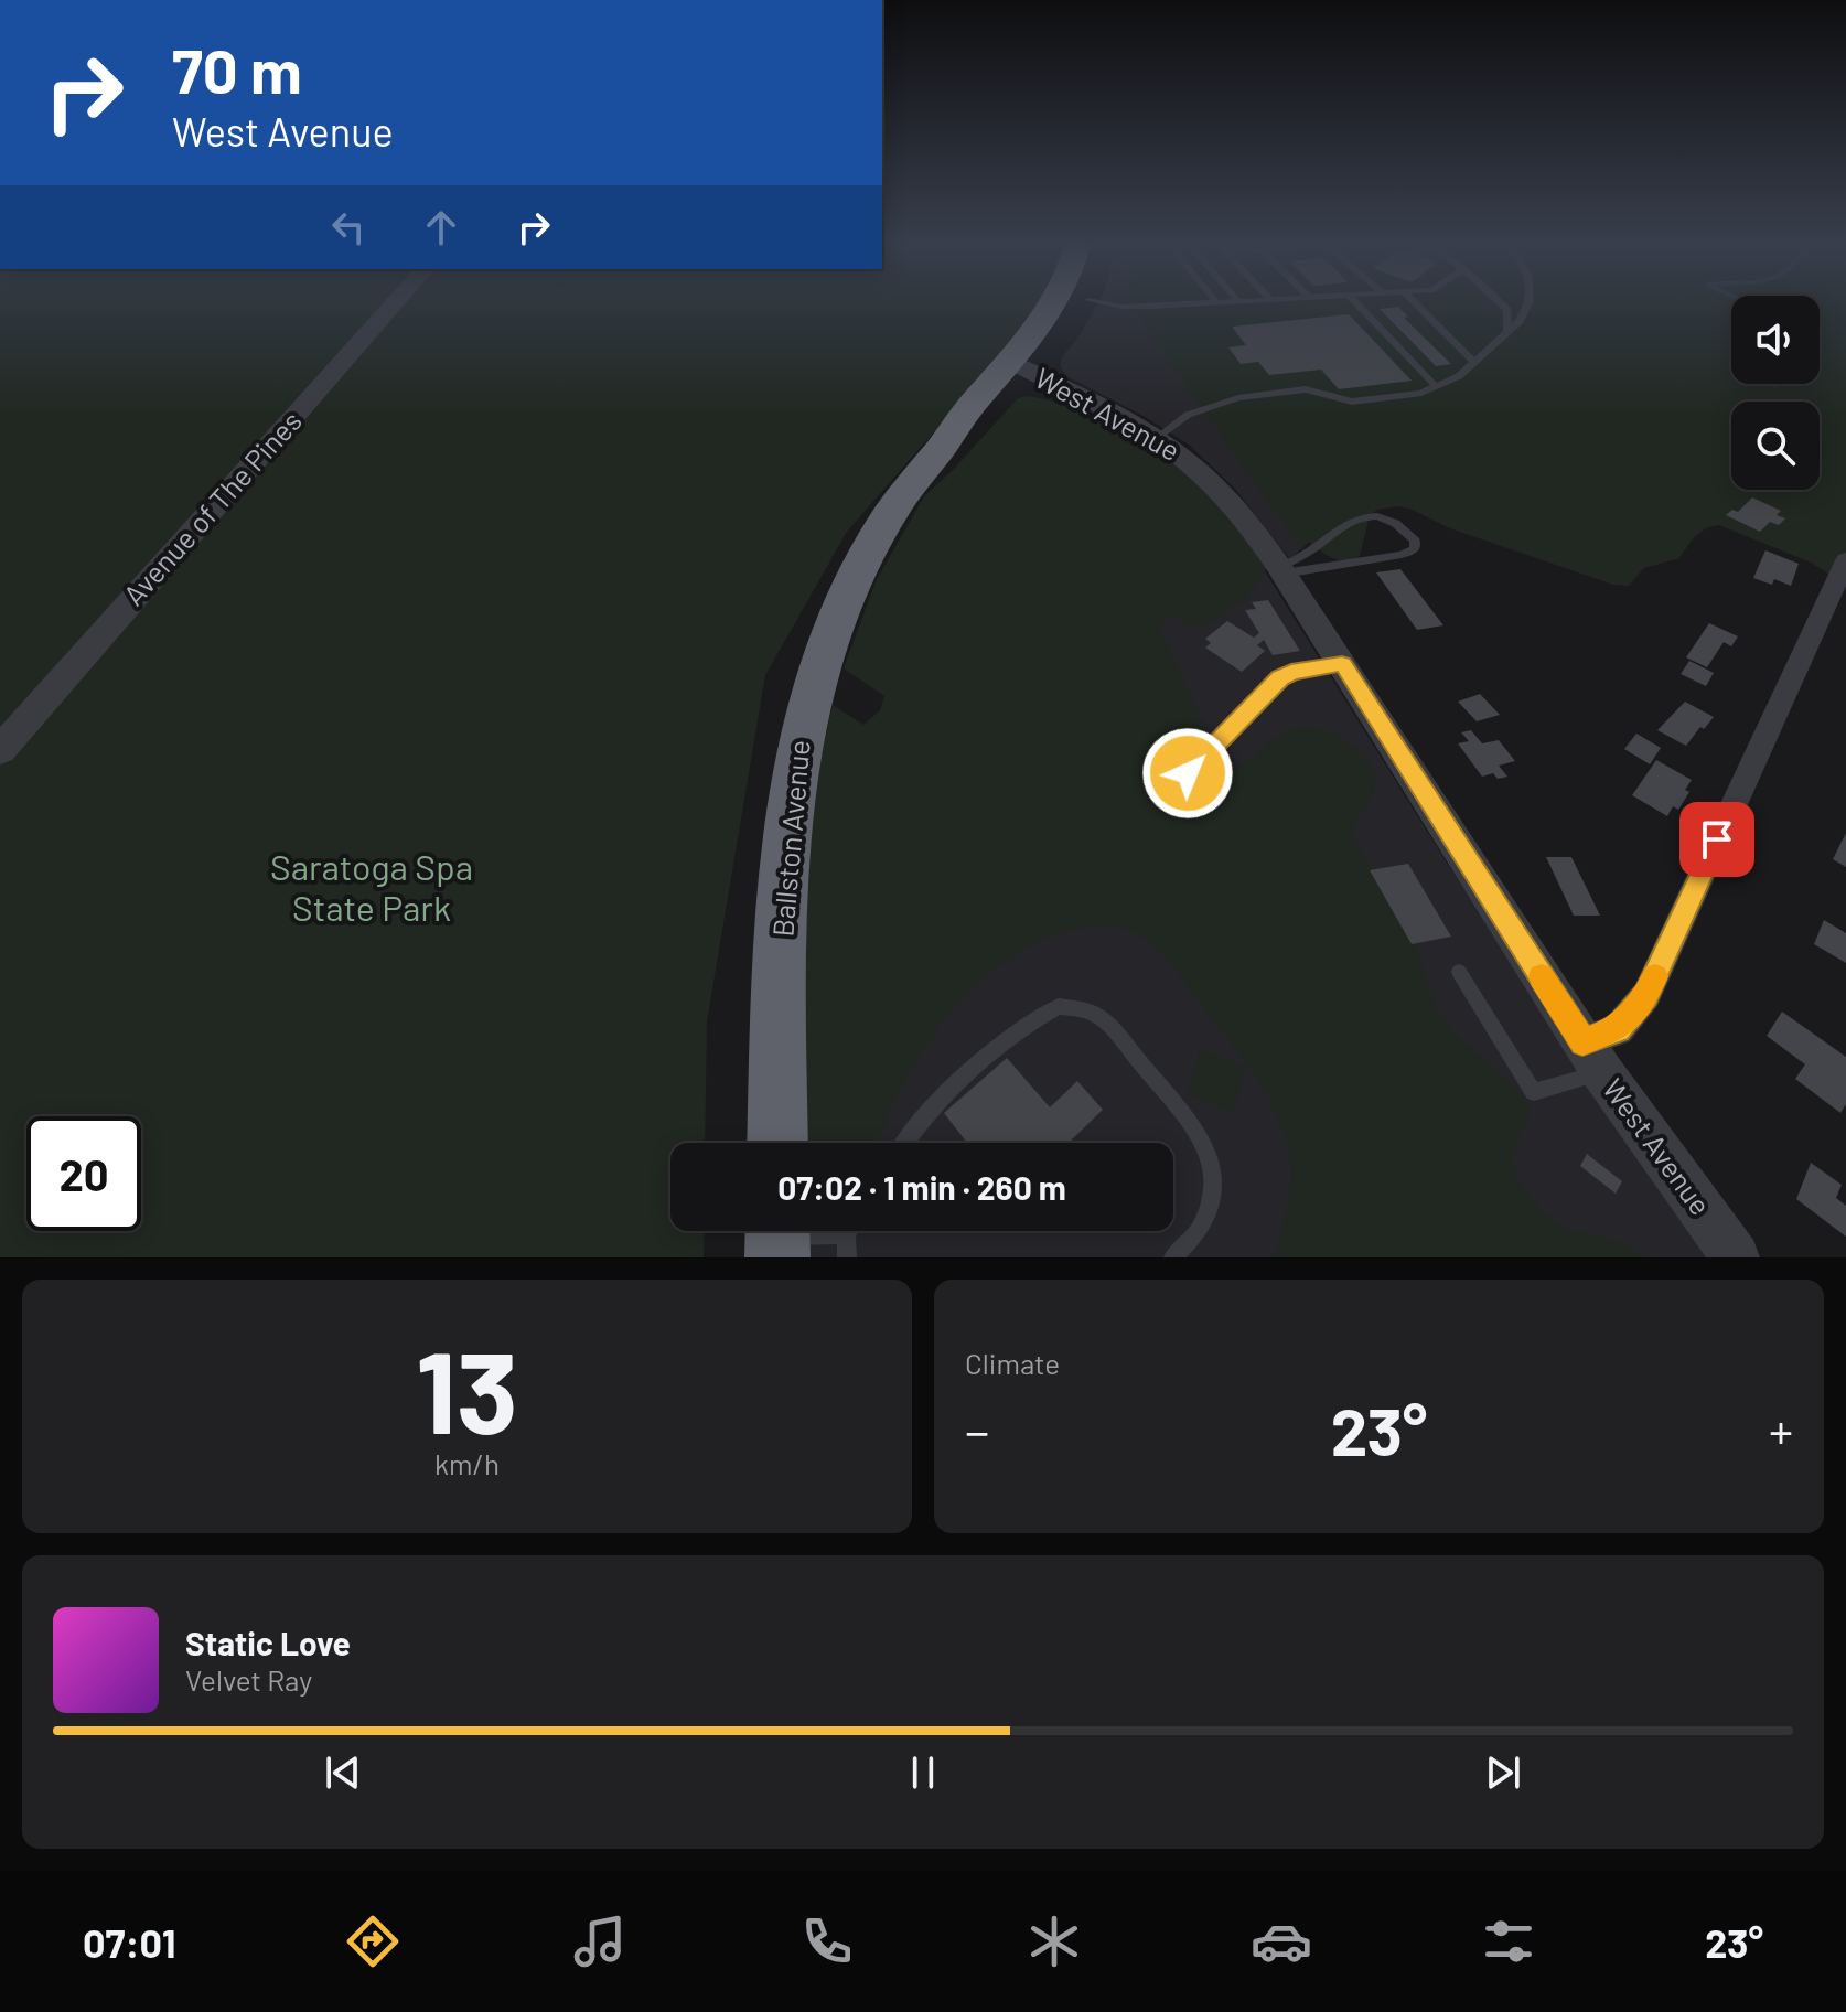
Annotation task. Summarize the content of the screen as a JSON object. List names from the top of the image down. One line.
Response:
{"streets":{"highway":["Ballston Avenue"],"street":["West Avenue","Avenue of The Pines"]},"crossings":[["West Avenue","Ballston Avenue"]],"parks":["Saratoga Spa State Park"],"page":{"turn":["70 m","West Avenue"],"limit":"20","trip":"07:02 · 1 min · 260 m","tile":[["13","km/h"],"Climate"],"heat":["−","23°","+"],"song":["Static Love","Velvet Ray"],"tabs":["07:01","23°"]}}
